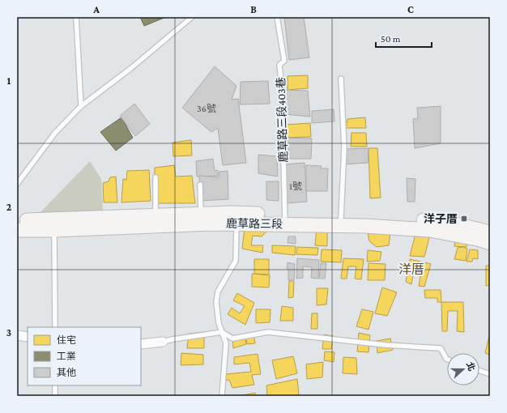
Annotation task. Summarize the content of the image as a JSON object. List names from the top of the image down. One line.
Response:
{"streets":{"main road":["鹿草路三段"],"lane":["鹿草路三段403巷"]},"crossings":[["鹿草路三段403巷","鹿草路三段"]],"districts":["洋厝"],"places":{"transit":["洋子厝"]},"house_numbers":["36號","1號"],"legend":["住宅","工業","其他"],"scale_bar":"50 m","north":"right","grid":{"columns":["A","B","C"],"rows":["1","2","3"]}}
